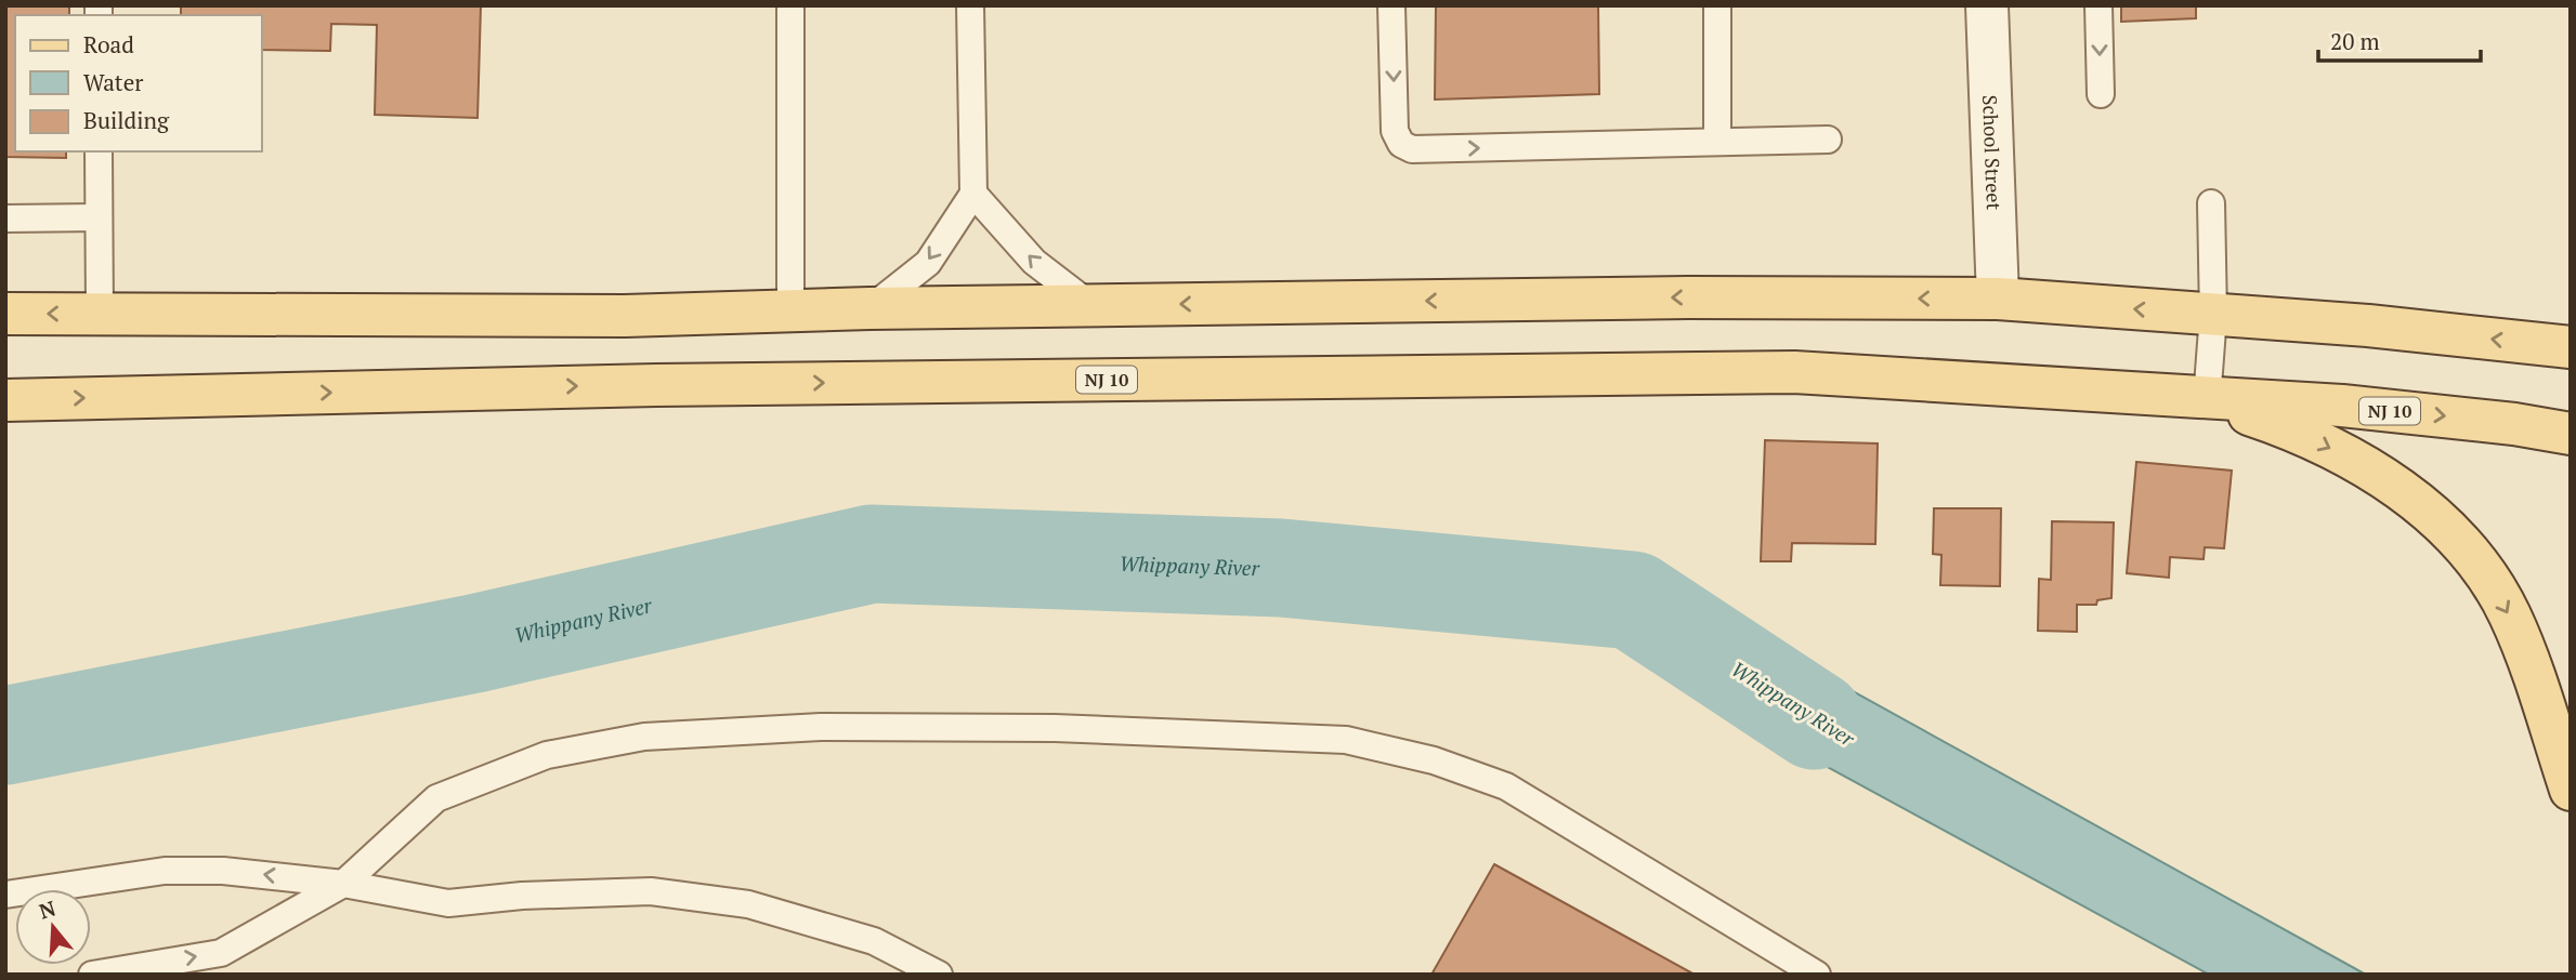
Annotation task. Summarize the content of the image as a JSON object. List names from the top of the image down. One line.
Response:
{"streets":{"main road":["NJ 10"],"street":["School Street"]},"water":["Whippany River"],"legend":["Road","Water","Building"],"scale_bar":"20 m","north":"top"}
